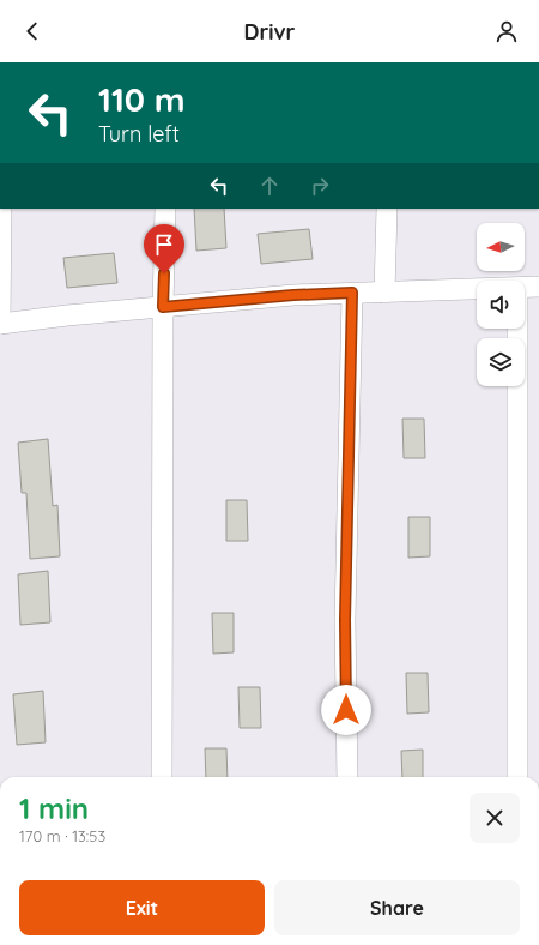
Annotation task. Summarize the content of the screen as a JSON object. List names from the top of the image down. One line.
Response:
{"north":"left","page":{"header":"Drivr","turn":["110 m","Turn left"],"heading":["1 min","170 m · 13:53"],"buttons":["Exit","Share"]}}
